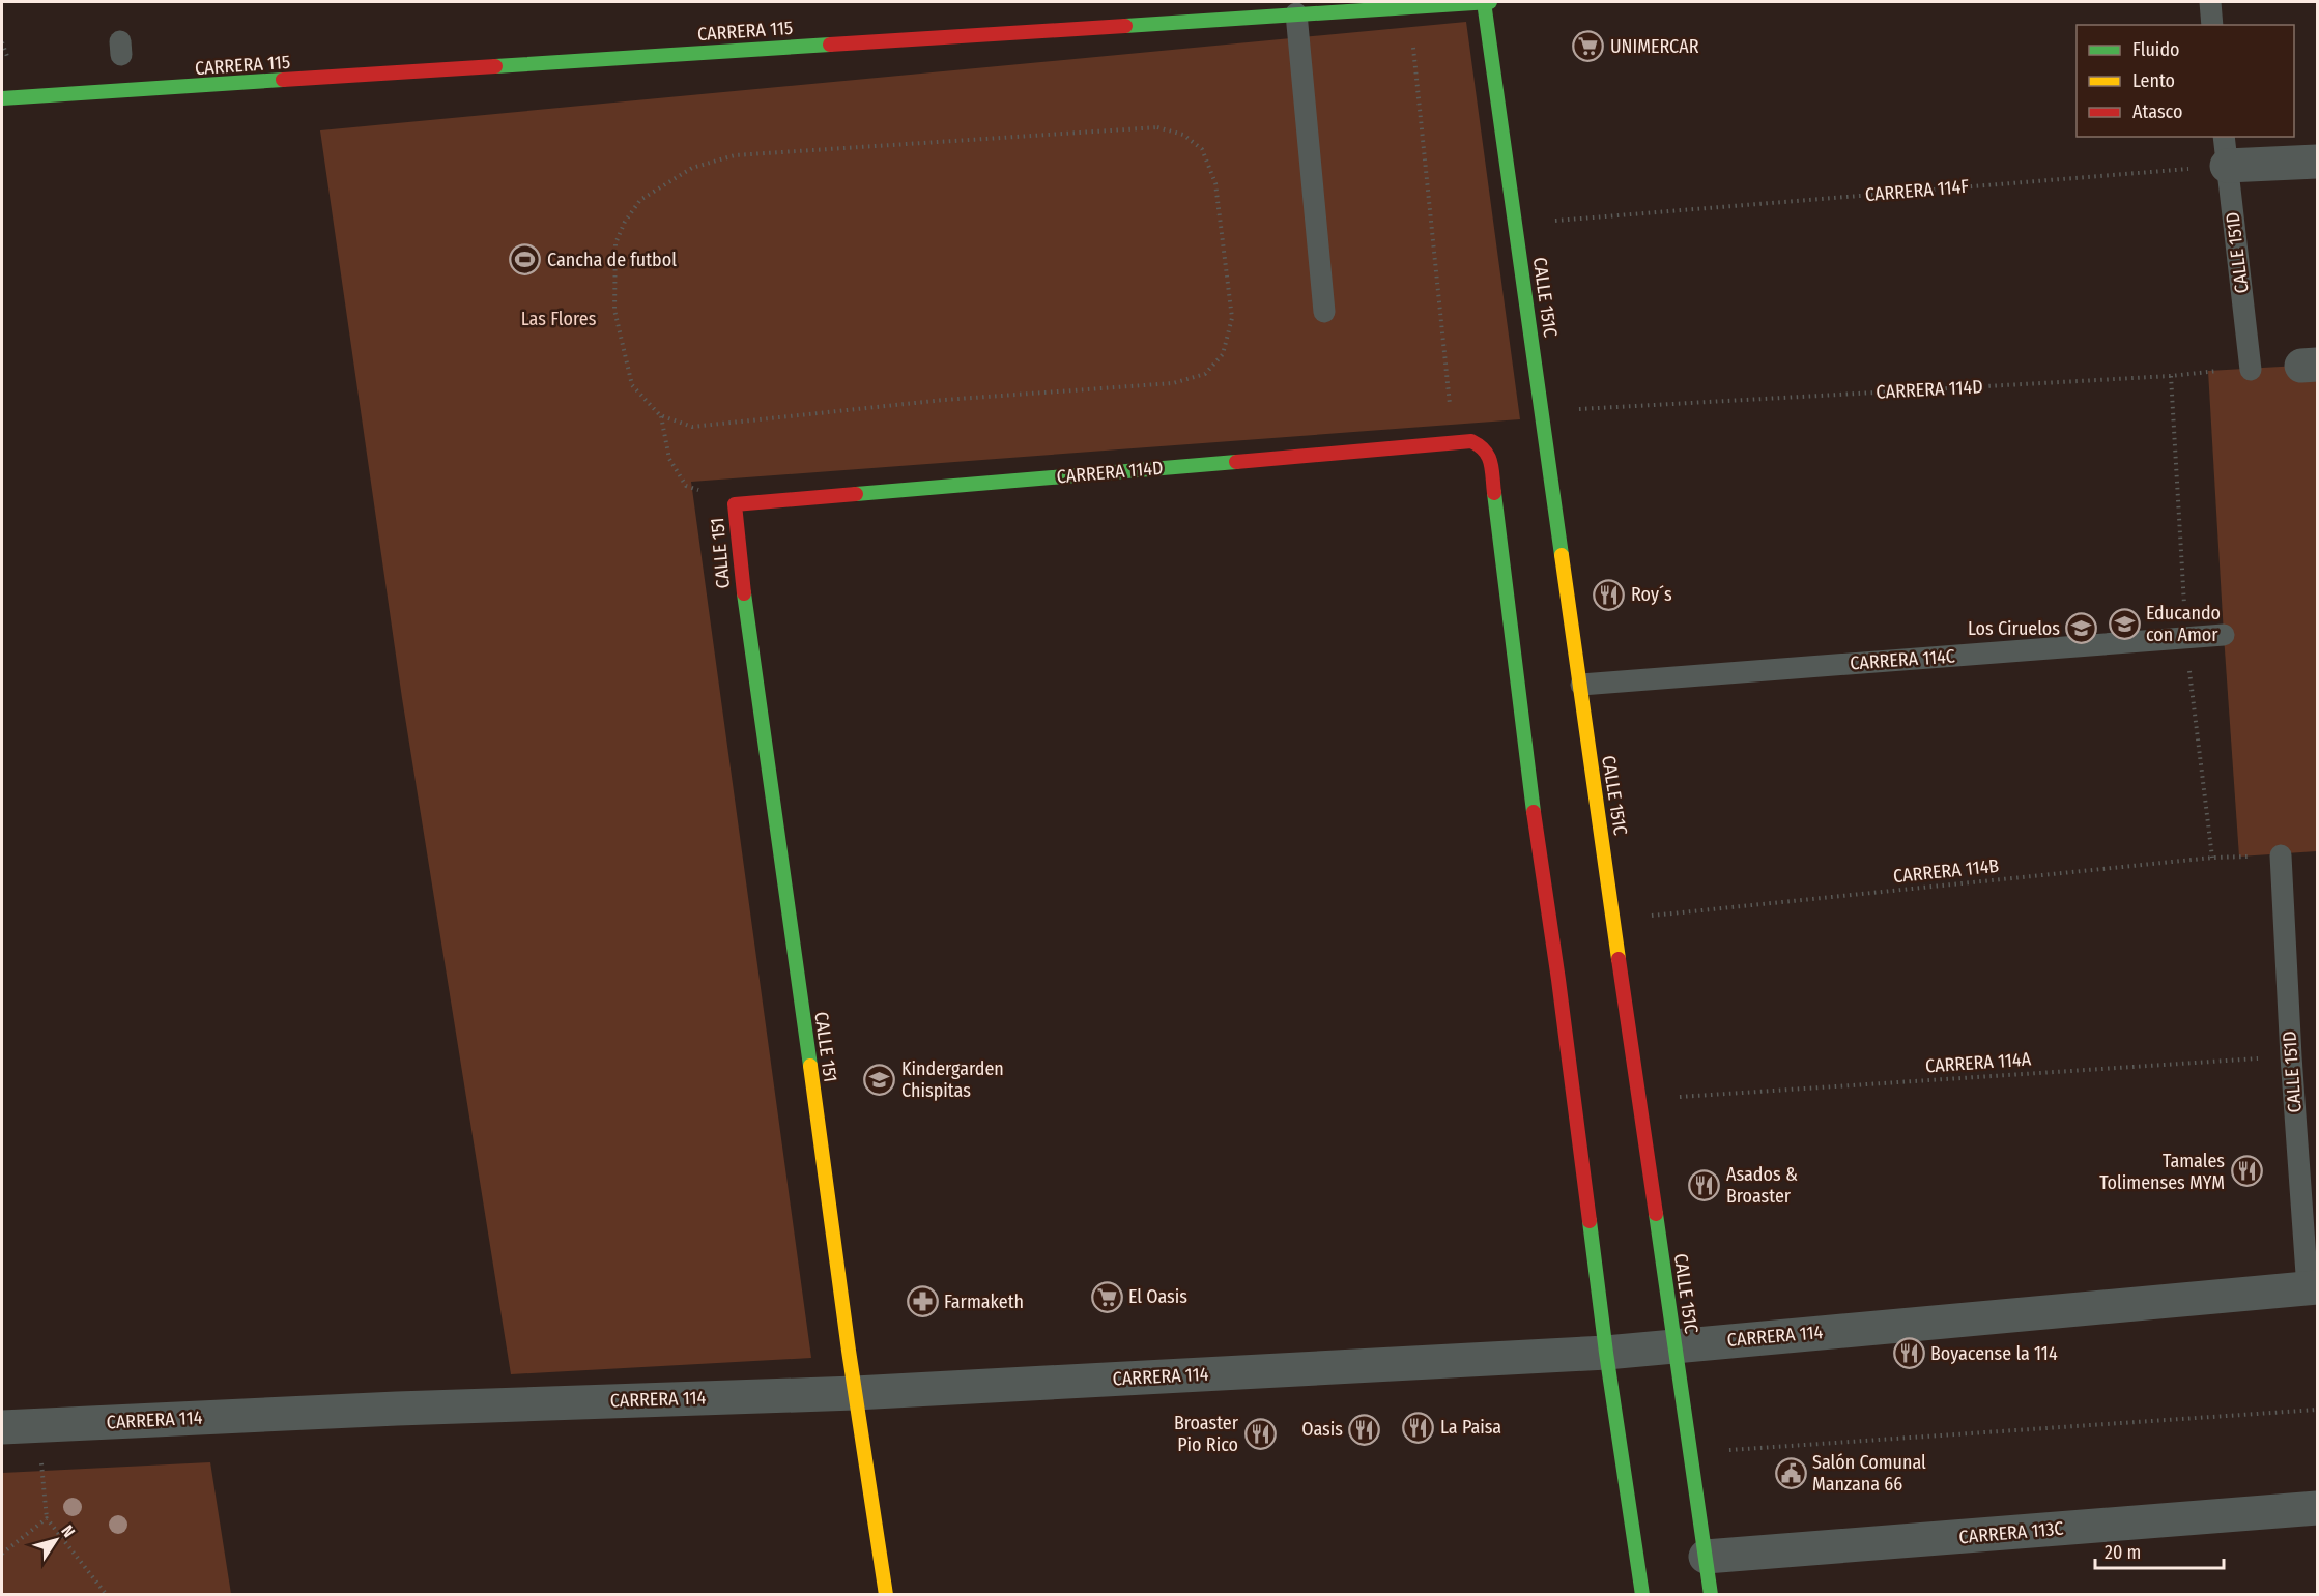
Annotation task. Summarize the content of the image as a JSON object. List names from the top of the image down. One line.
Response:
{"streets":{"street":["CARRERA 115","CALLE 151C","CARRERA 114D","CALLE 151","CARRERA 114","CARRERA 113C"],"lane":["CALLE 151D","CARRERA 114C"],"path":["CARRERA 114F","CARRERA 114B","CARRERA 114A"]},"crossings":[["CARRERA 115","CALLE 151C"],["CARRERA 114F","CALLE 151D"],["CARRERA 114F","CALLE 151C"],["CALLE 151D","CARRERA 114D"],["CALLE 151D","CARRERA 114B"],["CALLE 151D","CARRERA 114A"],["CALLE 151D","CARRERA 114"],["CALLE 151C","CARRERA 114D"],["CALLE 151C","CARRERA 114C"],["CALLE 151C","CARRERA 114B"],["CALLE 151C","CARRERA 114A"],["CALLE 151C","CARRERA 114"],["CALLE 151C","CARRERA 113C"],["CARRERA 114D","CALLE 151"],["CARRERA 114D","CARRERA 114"],["CALLE 151","CARRERA 114"]],"parks":["Las Flores"],"places":{"supermarket":["UNIMERCAR","El Oasis"],"sports":["Cancha de futbol"],"restaurant":["Roy´s","Tamales Tolimenses MYM","Asados & Broaster","Boyacense la 114","La Paisa","Oasis","Broaster Pio Rico"],"school or university":["Educando con Amor","Los Ciruelos","Kindergarden Chispitas"],"pharmacy":["Farmaketh"],"public building":["Salón Comunal Manzana 66"]},"legend":["Fluido","Lento","Atasco"],"scale_bar":"20 m","north":"top right"}
